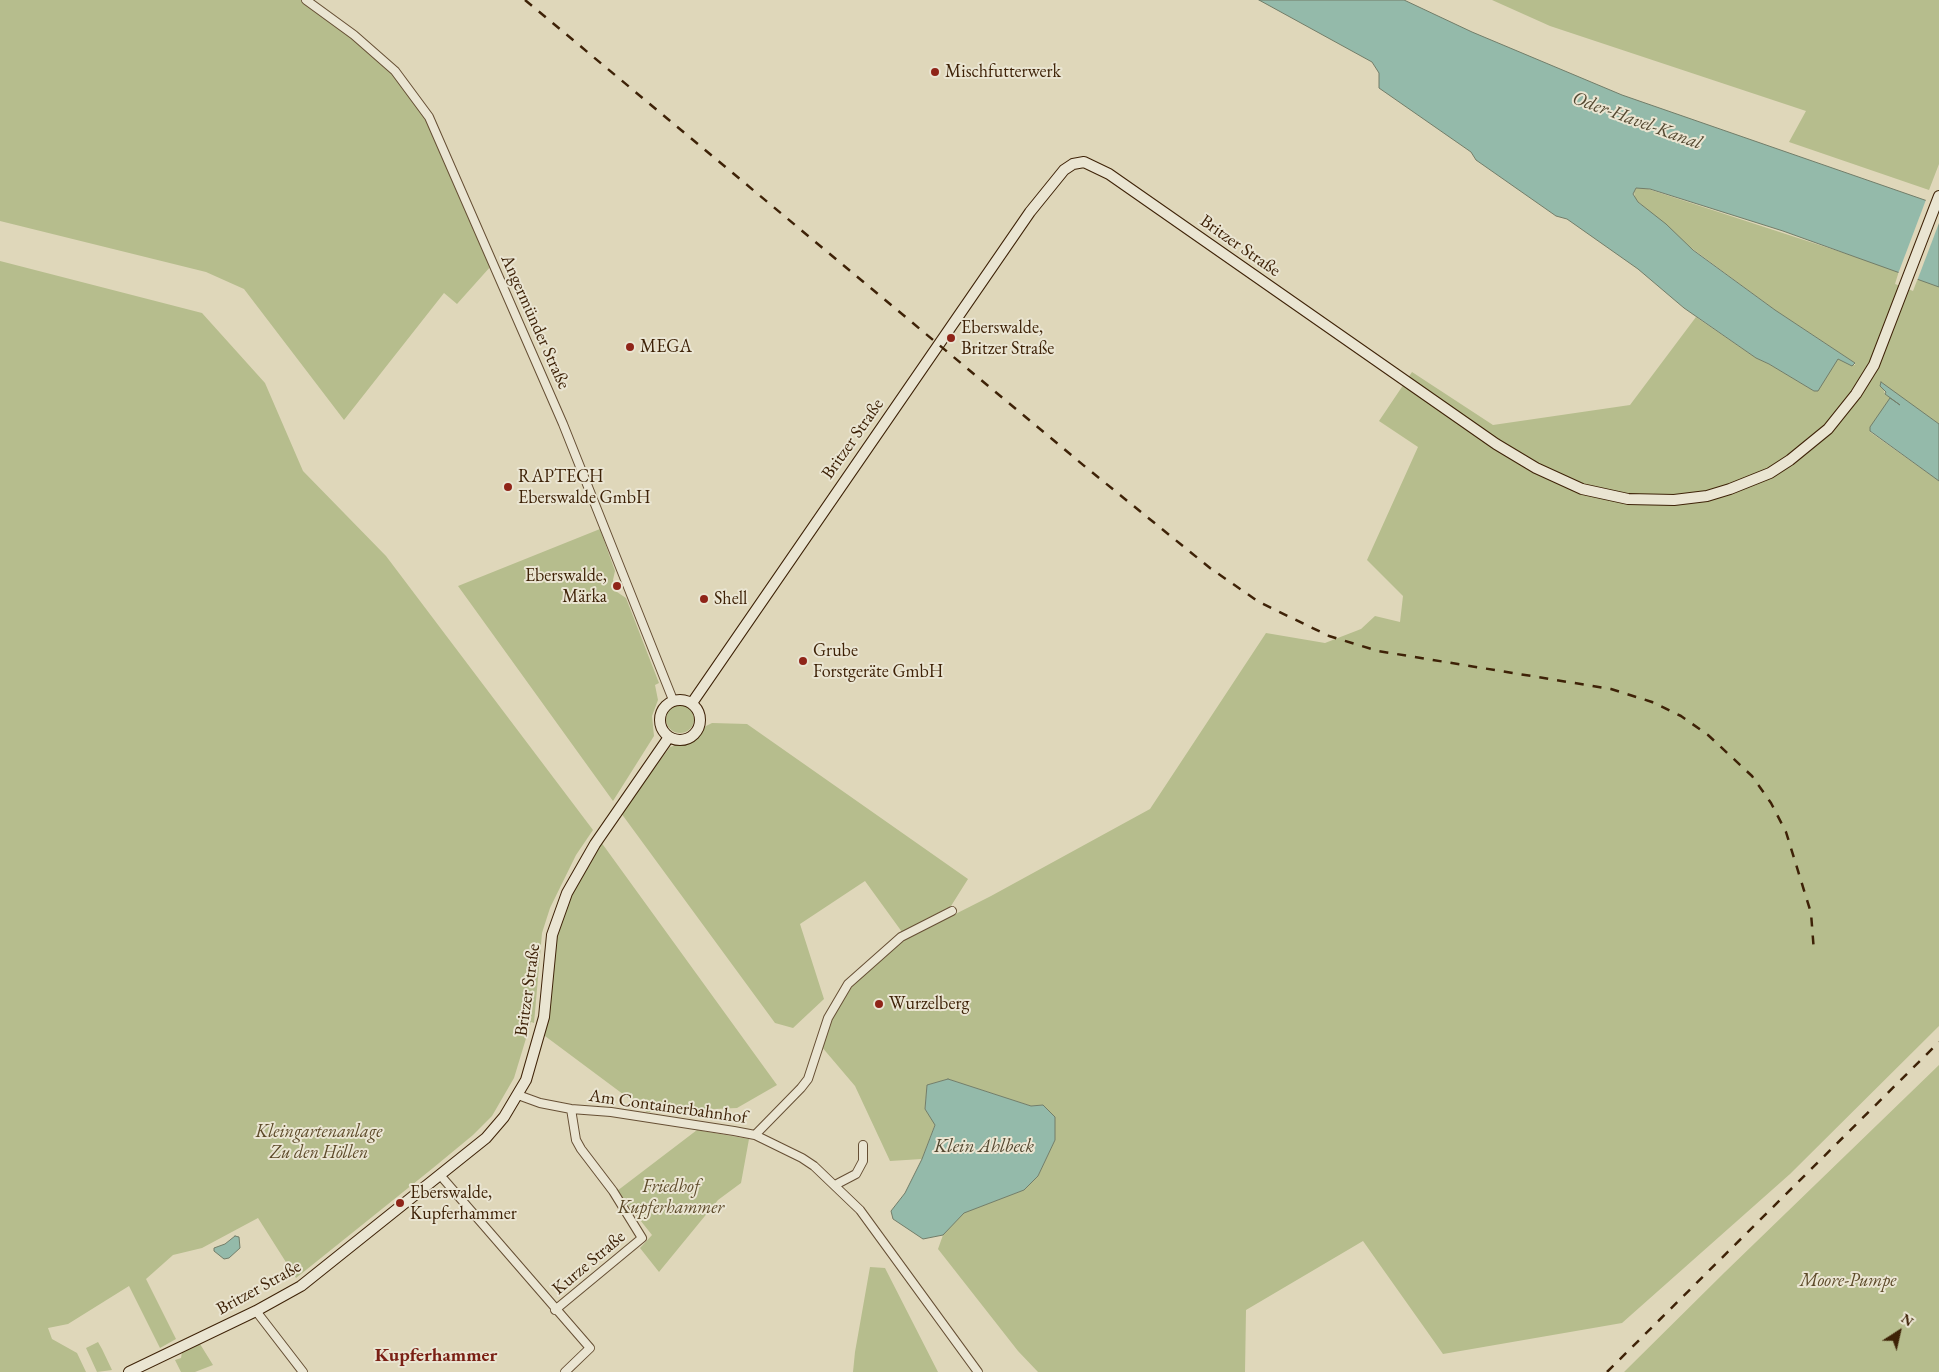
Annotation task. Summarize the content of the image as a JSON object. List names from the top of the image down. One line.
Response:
{"streets":{"main road":["Britzer Straße"],"street":["Angermünder Straße","Am Containerbahnhof","Kurze Straße"]},"crossings":[["Britzer Straße","Angermünder Straße"],["Britzer Straße","Am Containerbahnhof"],["Am Containerbahnhof","Kurze Straße"]],"districts":["Kupferhammer"],"water":["Oder-Havel-Kanal","Klein Ahlbeck"],"parks":["Kleingartenanlage Zu den Höllen","Friedhof Kupferhammer","Moore-Pumpe"],"places":["Mischfutterwerk","Eberswalde, Britzer Straße","MEGA","RAPTECH Eberswalde GmbH","Eberswalde, Märka","Shell","Grube Forstgeräte GmbH","Wurzelberg","Eberswalde, Kupferhammer"],"north":"top right"}
